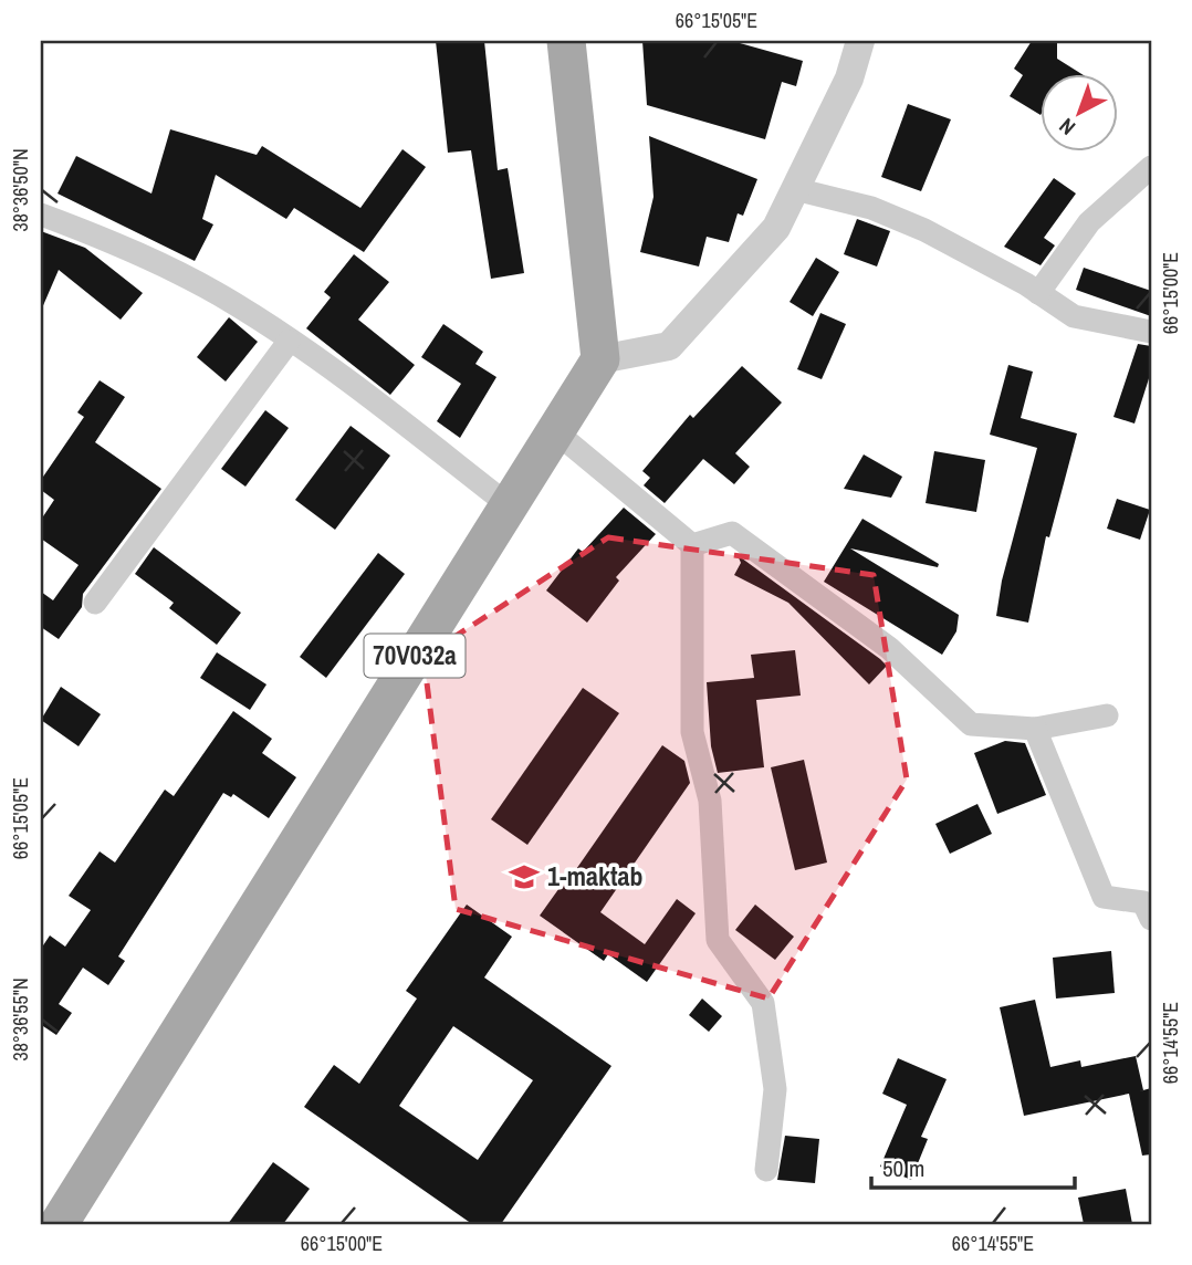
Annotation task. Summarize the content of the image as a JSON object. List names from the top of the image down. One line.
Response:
{"streets":{"main road":["70V032a"]},"places":{"school or university":["1-maktab"]},"scale_bar":"50 m","north":"bottom left","coordinates":["66°15'05\"E","38°36'50\"N","66°15'00\"E","38°36'55\"N","66°14'55\"E"]}
